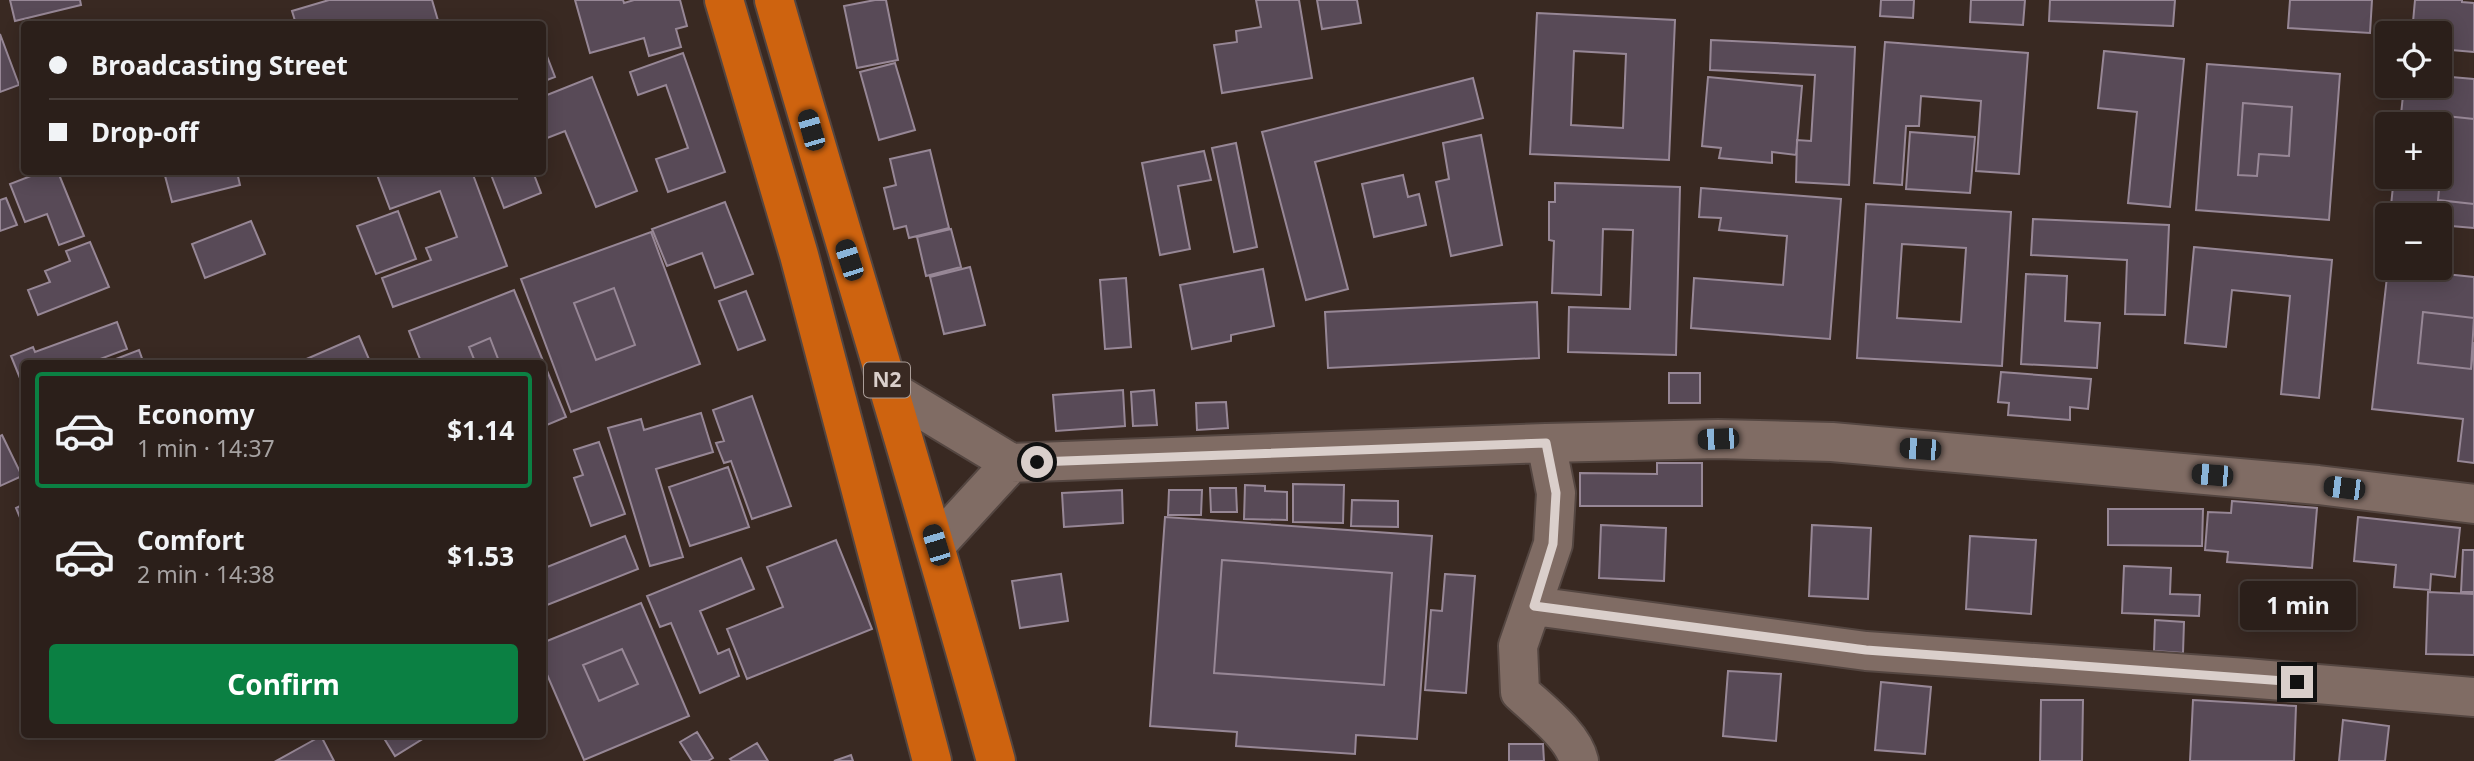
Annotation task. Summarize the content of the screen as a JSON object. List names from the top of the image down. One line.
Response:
{"streets":{"highway":["N2"]},"page":{"map_buttons":["+","−"],"banner":["Broadcasting Street","Drop-off"],"list":[{"name":"Economy","note":"1 min · 14:37","value":"$1.14"},{"name":"Comfort","note":"2 min · 14:38","value":"$1.53"}],"bubble":"1 min","buttons":"Confirm"}}
